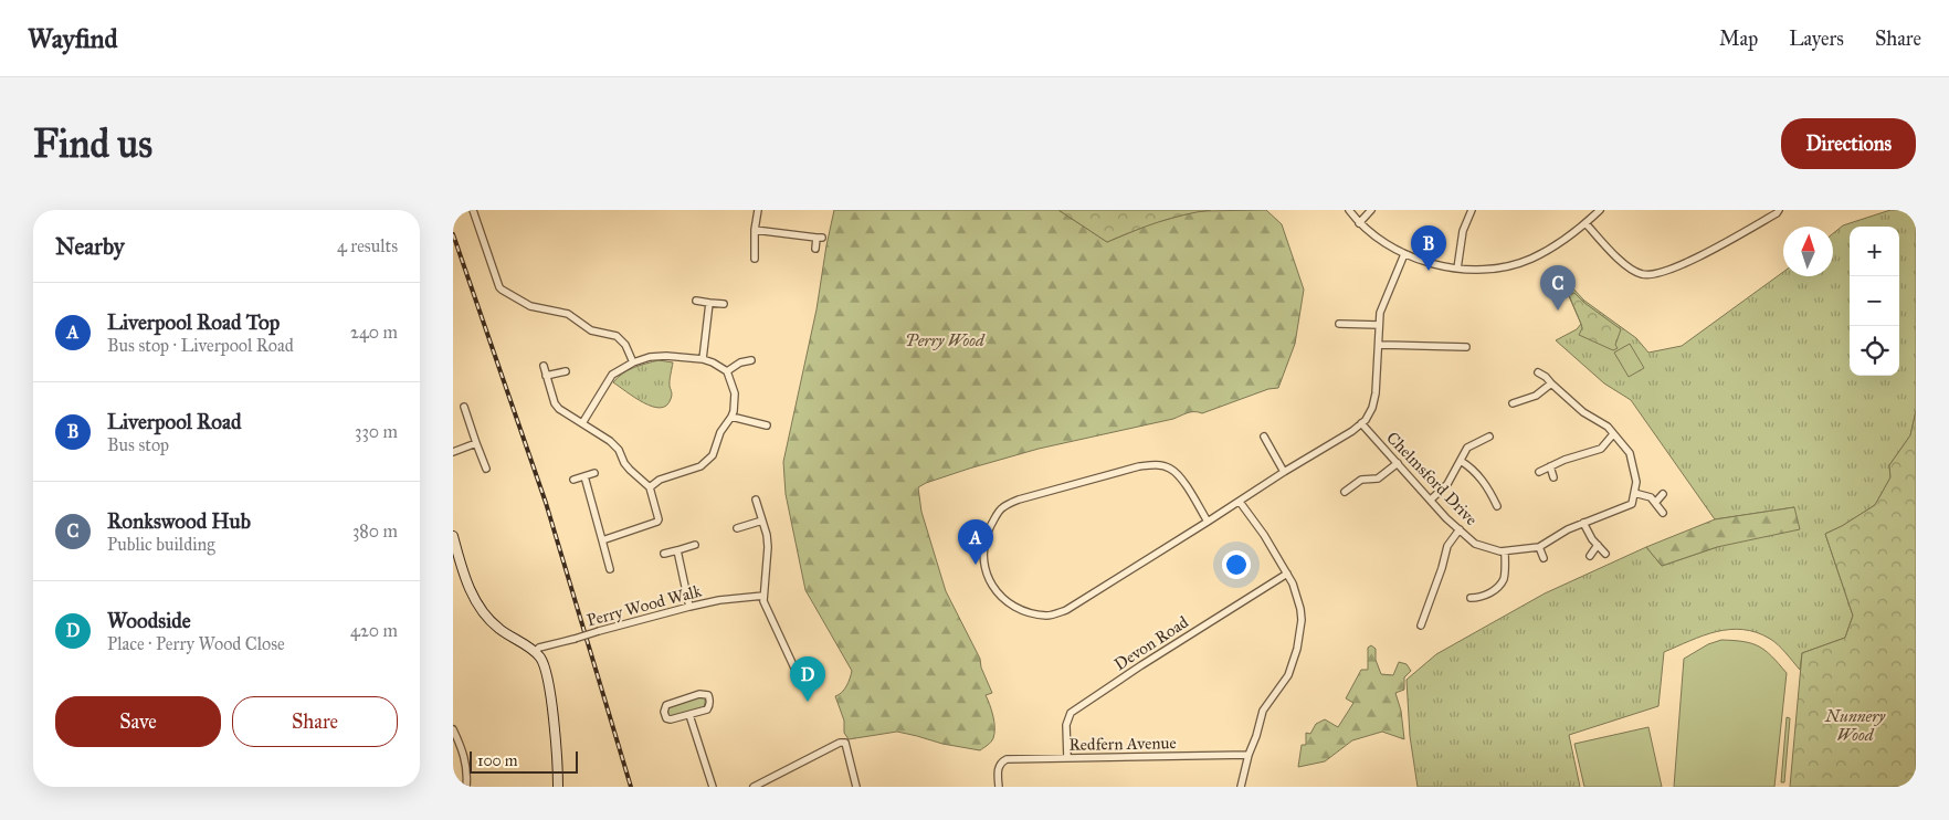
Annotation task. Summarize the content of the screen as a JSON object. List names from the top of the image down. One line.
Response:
{"streets":{"street":["Chelmsford Drive","Perry Wood Walk","Devon Road","Redfern Avenue"]},"crossings":[["Devon Road","Redfern Avenue"]],"parks":["Perry Wood","Nunnery Wood"],"scale_bar":"100 m","north":"top","page":{"header":"Wayfind","nav":["Map","Layers","Share"],"buttons":["Directions",["Save","Share"]],"title":"Find us","heading":["Nearby","4 results"],"pins":["B","C","A","D"],"map_buttons":["+","−"],"list":[{"mark":"A","name":"Liverpool Road Top","note":"Bus stop · Liverpool Road","value":"240 m"},{"mark":"B","name":"Liverpool Road","note":"Bus stop","value":"330 m"},{"mark":"C","name":"Ronkswood Hub","note":"Public building","value":"380 m"},{"mark":"D","name":"Woodside","note":"Place · Perry Wood Close","value":"420 m"}],"scale":"100 m"}}
